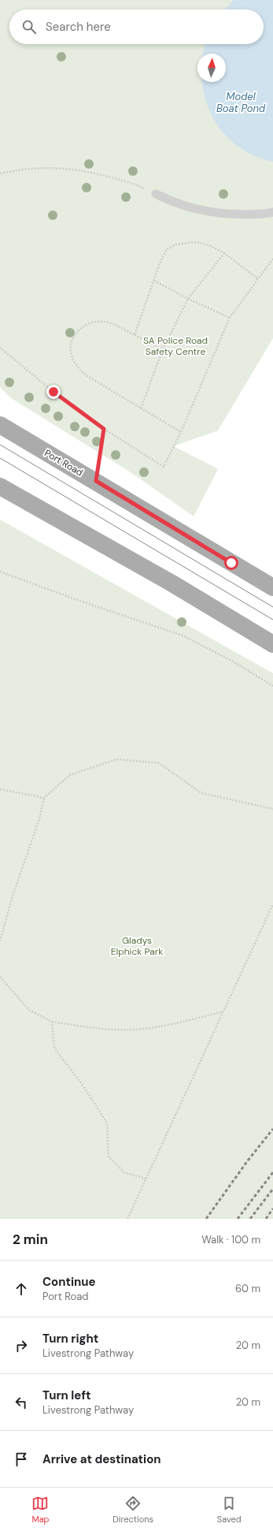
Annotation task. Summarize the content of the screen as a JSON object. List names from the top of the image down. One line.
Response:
{"streets":{"main road":["Port Road"]},"water":["Model Boat Pond"],"parks":["SA Police Road Safety Centre","Gladys Elphick Park"],"north":"top","page":{"search":"Search here","heading":["2 min","Walk · 100 m"],"list":[["Continue","Port Road","60 m"],["Turn right","Livestrong Pathway","20 m"],["Turn left","Livestrong Pathway","20 m"],"Arrive at destination"],"nav":["Map","Directions","Saved"]}}
